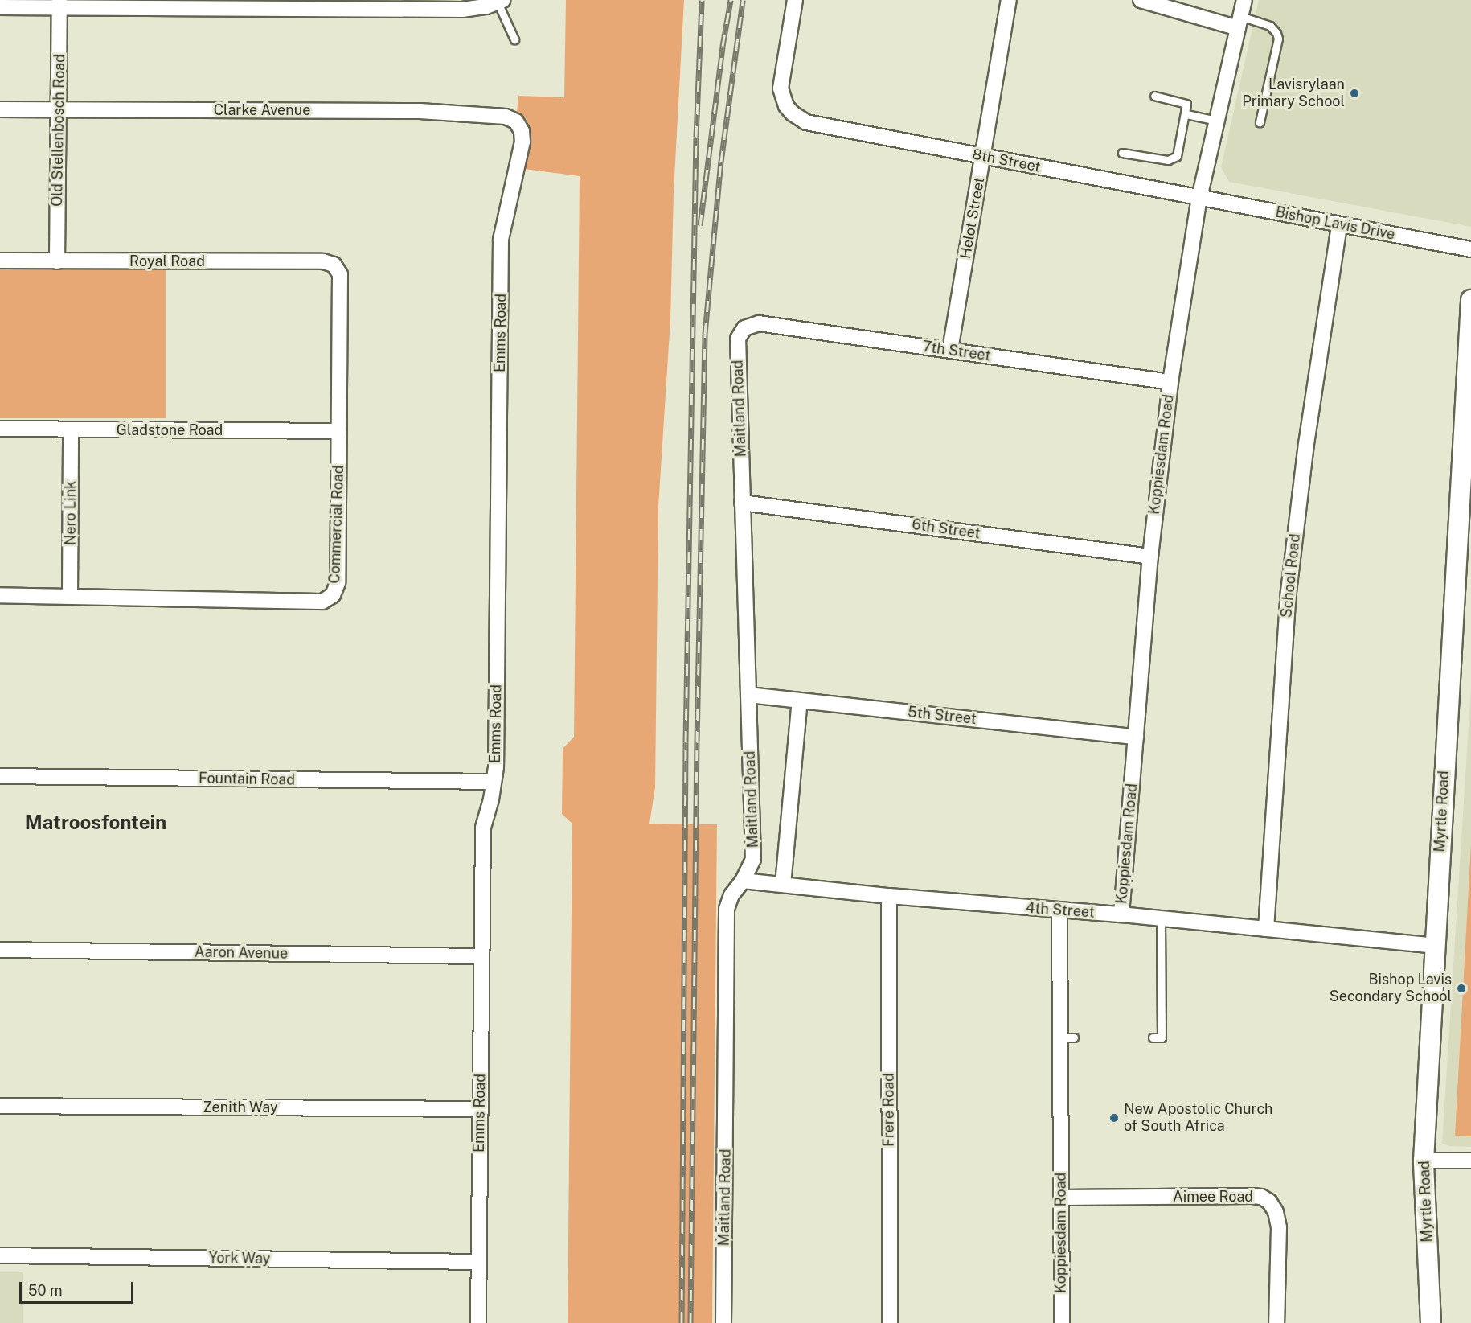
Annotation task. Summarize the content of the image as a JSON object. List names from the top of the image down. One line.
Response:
{"streets":{"street":["Clarke Avenue","Old Stellenbosch Road","8th Street","Helot Street","Bishop Lavis Drive","Royal Road","Emms Road","7th Street","Maitland Road","Gladstone Road","Koppiesdam Road","Nero Link","Commercial Road","6th Street","School Road","5th Street","Fountain Road","Myrtle Road","4th Street","Aaron Avenue","Zenith Way","Frere Road","Aimee Road","York Way"]},"crossings":[["Clarke Avenue","Old Stellenbosch Road"],["Clarke Avenue","Emms Road"],["Old Stellenbosch Road","Royal Road"],["8th Street","Helot Street"],["8th Street","Bishop Lavis Drive"],["8th Street","Koppiesdam Road"],["Helot Street","7th Street"],["Bishop Lavis Drive","Koppiesdam Road"],["Bishop Lavis Drive","School Road"],["Royal Road","Commercial Road"],["Emms Road","Fountain Road"],["Emms Road","Aaron Avenue"],["Emms Road","Zenith Way"],["Emms Road","York Way"],["7th Street","Maitland Road"],["7th Street","Koppiesdam Road"],["Maitland Road","6th Street"],["Maitland Road","5th Street"],["Maitland Road","4th Street"],["Gladstone Road","Nero Link"],["Gladstone Road","Commercial Road"],["Koppiesdam Road","6th Street"],["Koppiesdam Road","5th Street"],["Koppiesdam Road","4th Street"],["Koppiesdam Road","Aimee Road"],["Nero Link","Commercial Road"],["School Road","4th Street"],["Myrtle Road","4th Street"],["4th Street","Frere Road"]],"districts":["Matroosfontein"],"places":["Lavisrylaan Primary School","Bishop Lavis Secondary School","New Apostolic Church of South Africa"],"scale_bar":"50 m"}
